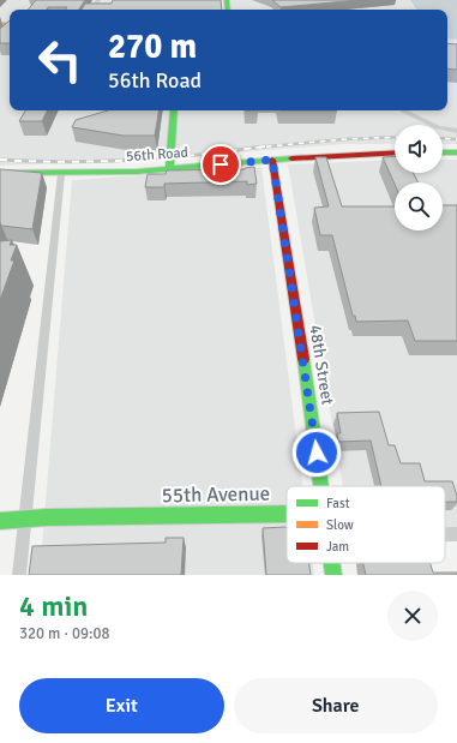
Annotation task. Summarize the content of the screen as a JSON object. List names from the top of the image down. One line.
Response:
{"streets":{"main road":["56th Road","48th Street","55th Avenue"]},"crossings":[["56th Road","48th Street"]],"legend":["Fast","Slow","Jam"],"page":{"turn":["270 m","56th Road"],"heading":["4 min","320 m · 09:08"],"buttons":["Exit","Share"]}}
